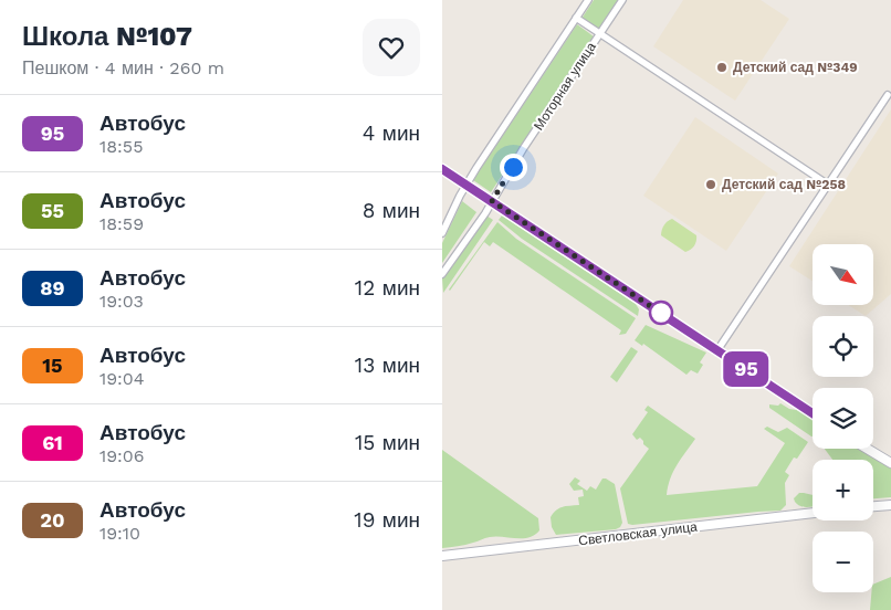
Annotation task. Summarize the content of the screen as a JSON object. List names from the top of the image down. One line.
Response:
{"streets":{"main road":["Светловская улица"],"street":["Моторная улица"]},"places":["Детский сад №349","Детский сад №258"],"lines":["bus line 95"],"north":"bottom right","page":{"heading":["Школа №107","Пешком · 4 мин · 260 m"],"on_map":"95","list":[{"mark":"95","name":"Автобус","note":"18:55","value":"4 мин"},{"mark":"55","name":"Автобус","note":"18:59","value":"8 мин"},{"mark":"89","name":"Автобус","note":"19:03","value":"12 мин"},{"mark":"15","name":"Автобус","note":"19:04","value":"13 мин"},{"mark":"61","name":"Автобус","note":"19:06","value":"15 мин"},{"mark":"20","name":"Автобус","note":"19:10","value":"19 мин"}],"map_buttons":["+","−"]}}
